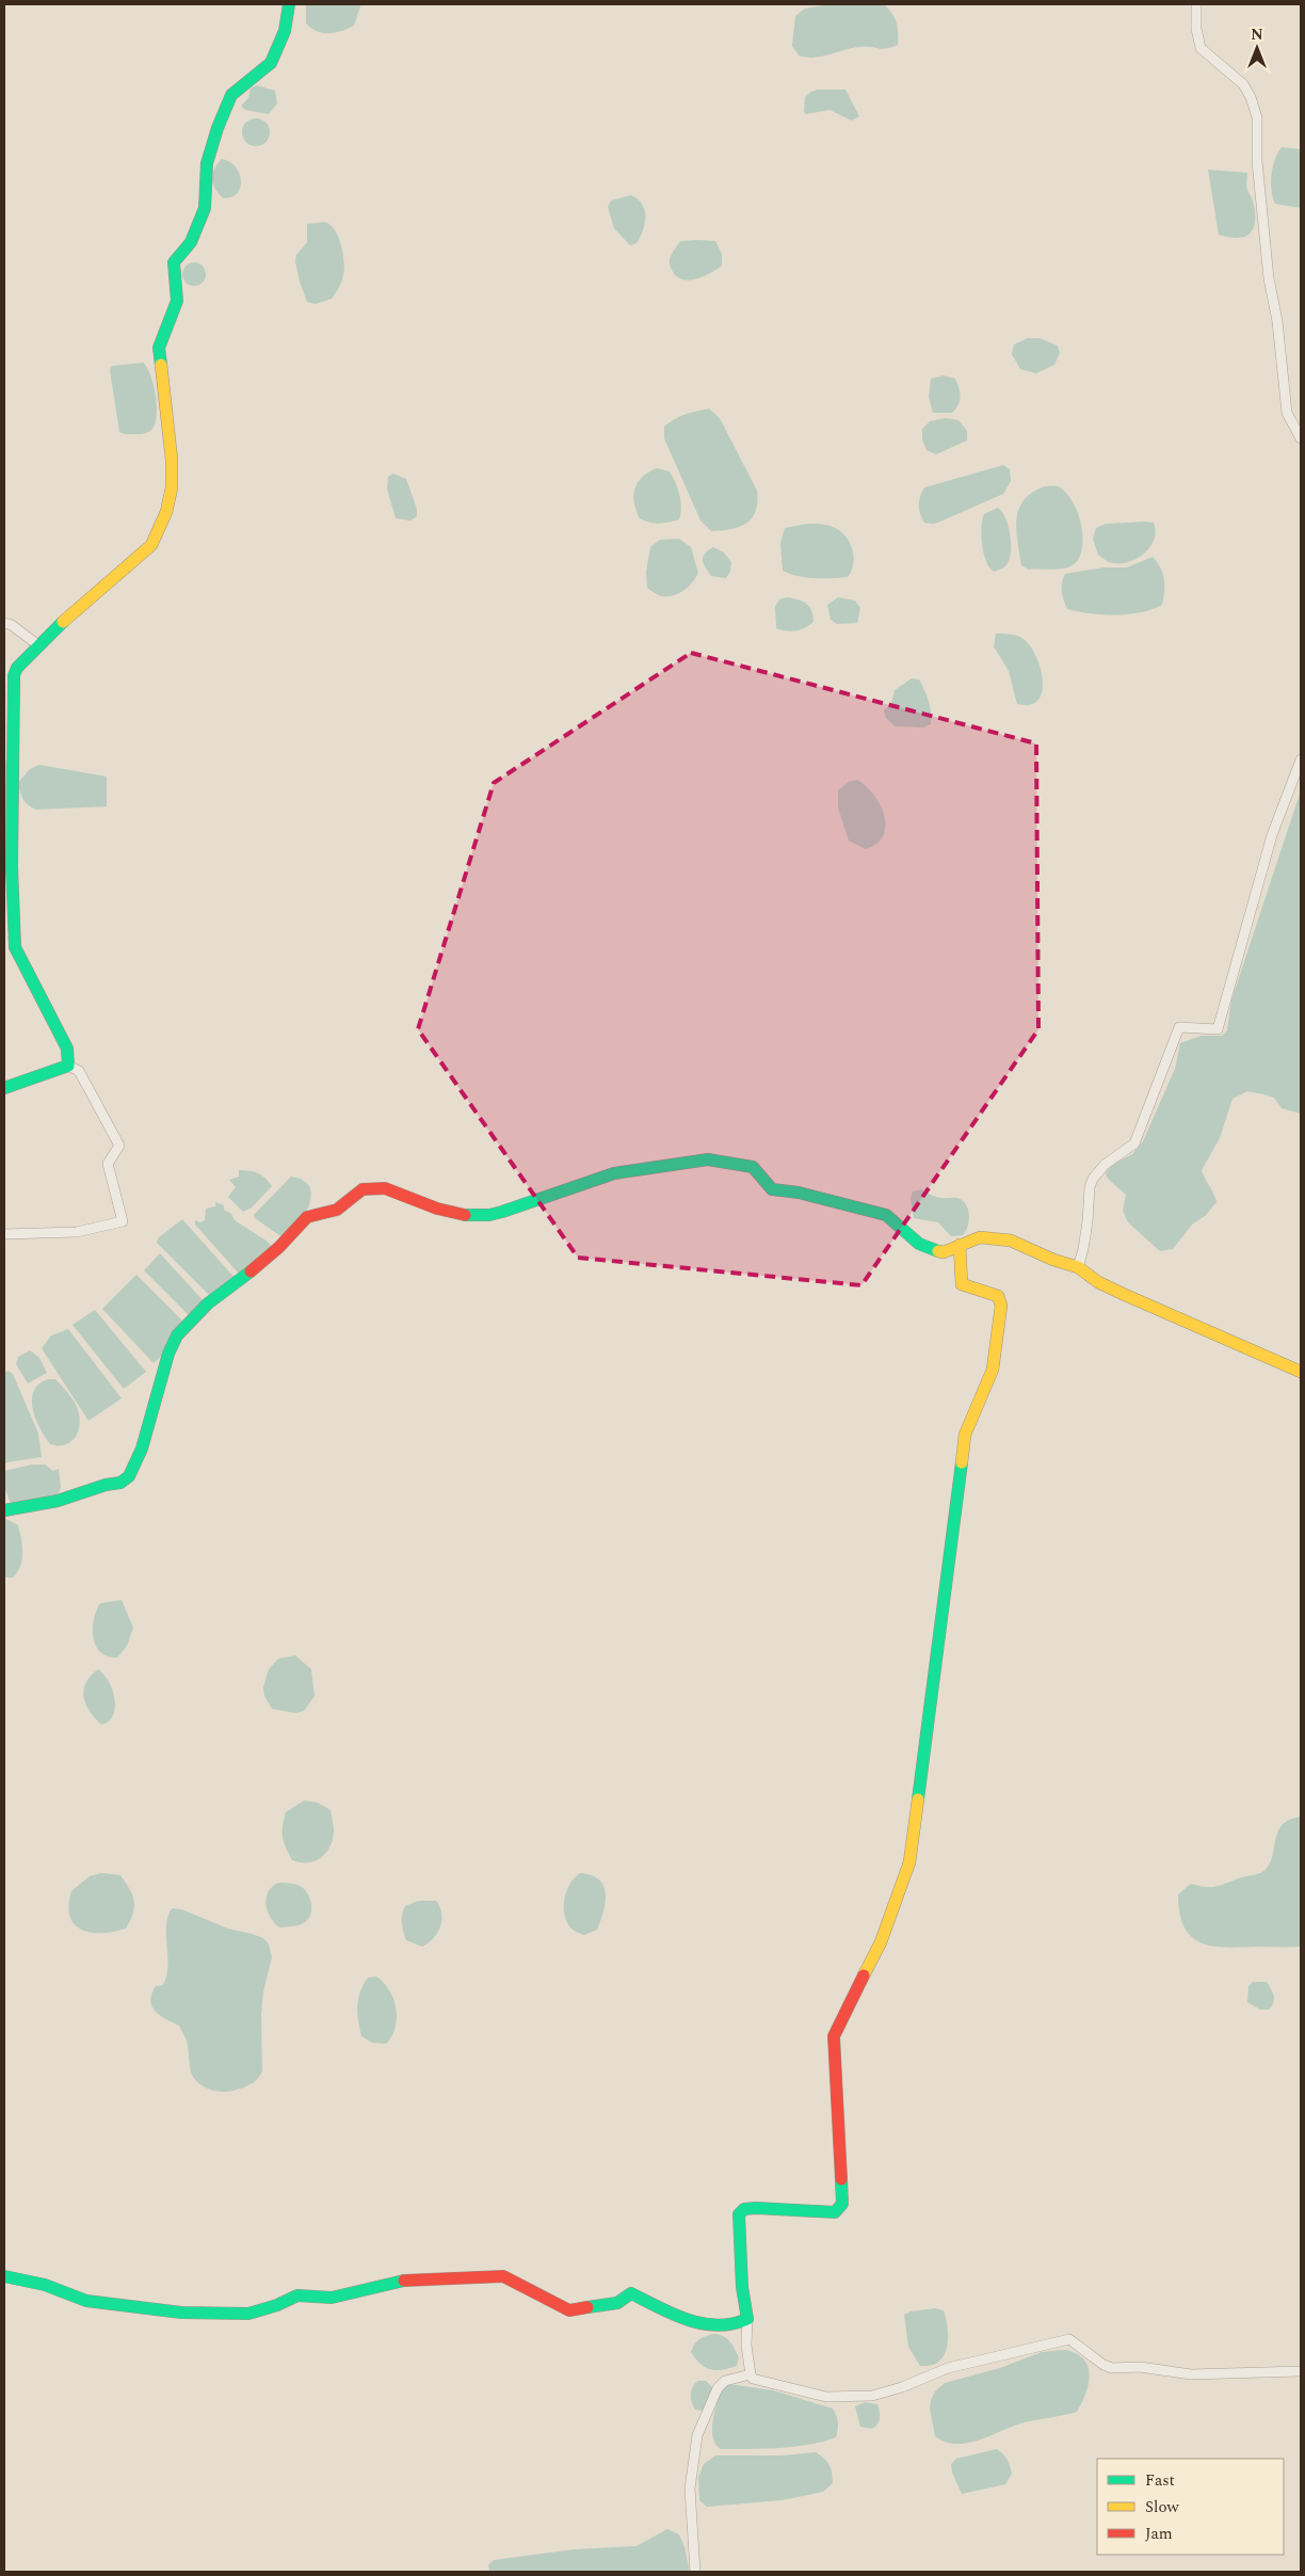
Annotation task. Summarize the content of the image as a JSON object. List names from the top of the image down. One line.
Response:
{"legend":["Fast","Slow","Jam"],"north":"top"}
